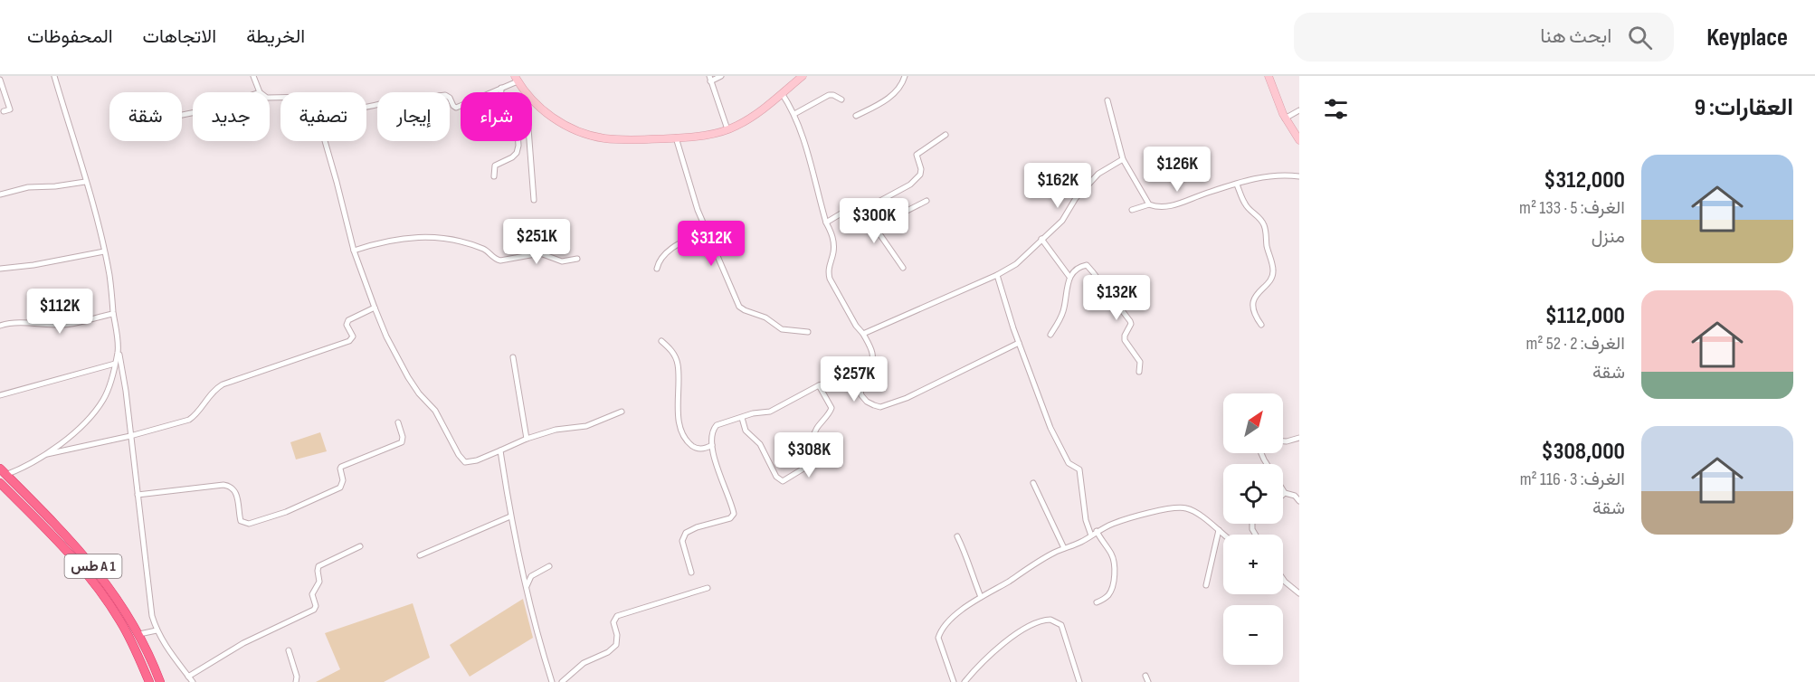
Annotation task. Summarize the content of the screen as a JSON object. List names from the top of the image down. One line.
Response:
{"streets":{"highway":["طس A 1"]},"north":"top right","page":{"header":"Keyplace","search":"ابحث هنا","nav":["الخريطة","الاتجاهات","المحفوظات"],"heading":"العقارات: 9","chip":["شراء","إيجار","تصفية","جديد","شقة"],"list":[{"name":"$312,000","note":"الغرف: 5 · 133 m² · منزل"},{"name":"$112,000","note":"الغرف: 2 · 52 m² · شقة"},{"name":"$308,000","note":"الغرف: 3 · 116 m² · شقة"}],"price":["$126K","$162K","$300K","$251K","$312K","$132K","$112K","$257K","$308K"],"map_buttons":["+","−"]}}
